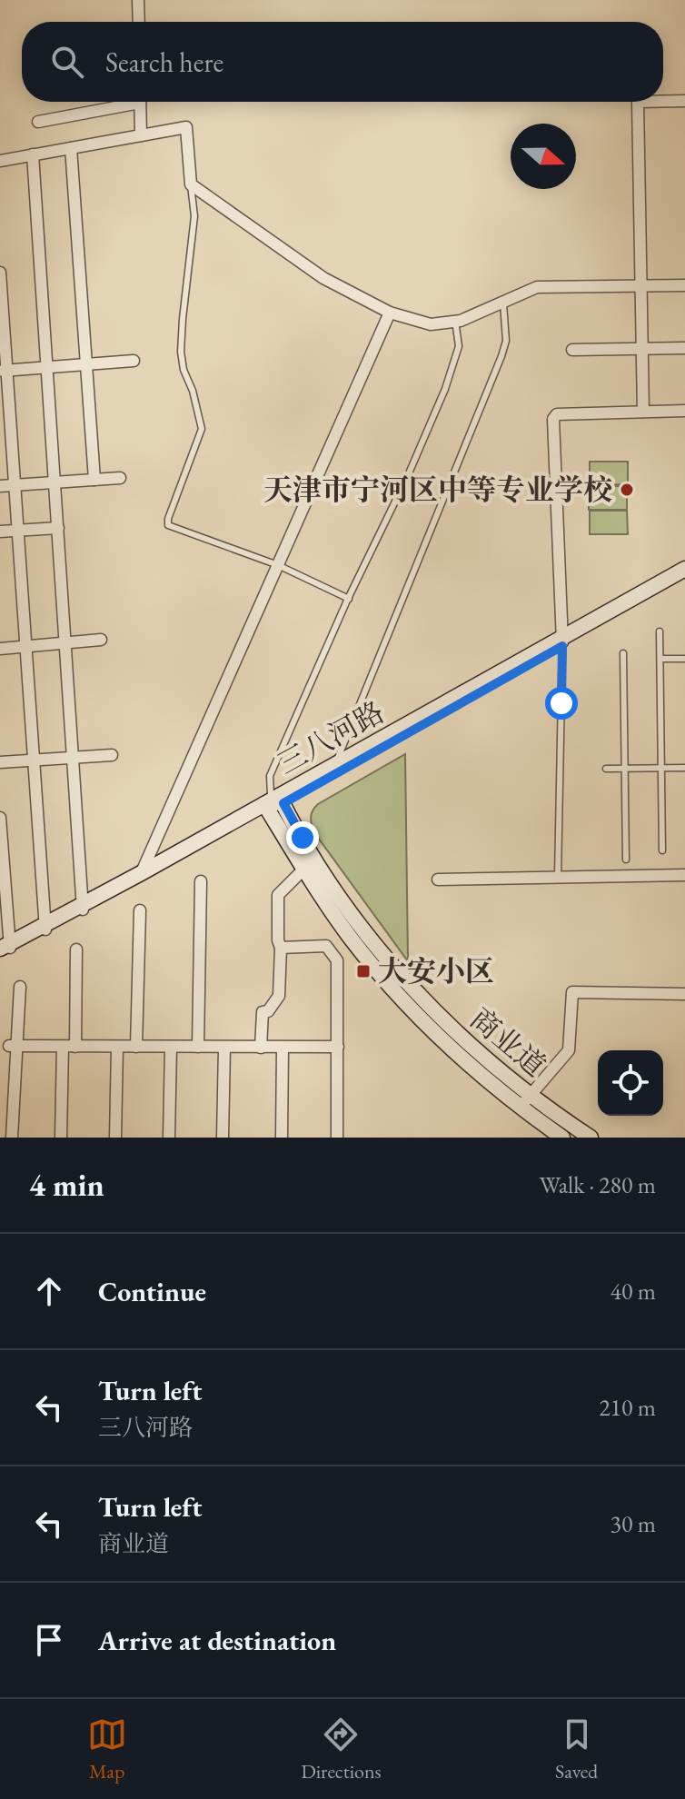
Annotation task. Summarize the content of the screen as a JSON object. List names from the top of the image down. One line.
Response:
{"streets":{"street":["三八河路","商业道"]},"crossings":[["三八河路","商业道"]],"places":{"other":["天津市宁河区中等专业学校"],"transit":["大安小区"]},"north":"right","page":{"search":"Search here","heading":["4 min","Walk · 280 m"],"list":[["Continue","40 m"],["Turn left","三八河路","210 m"],["Turn left","商业道","30 m"],"Arrive at destination"],"nav":["Map","Directions","Saved"]}}
